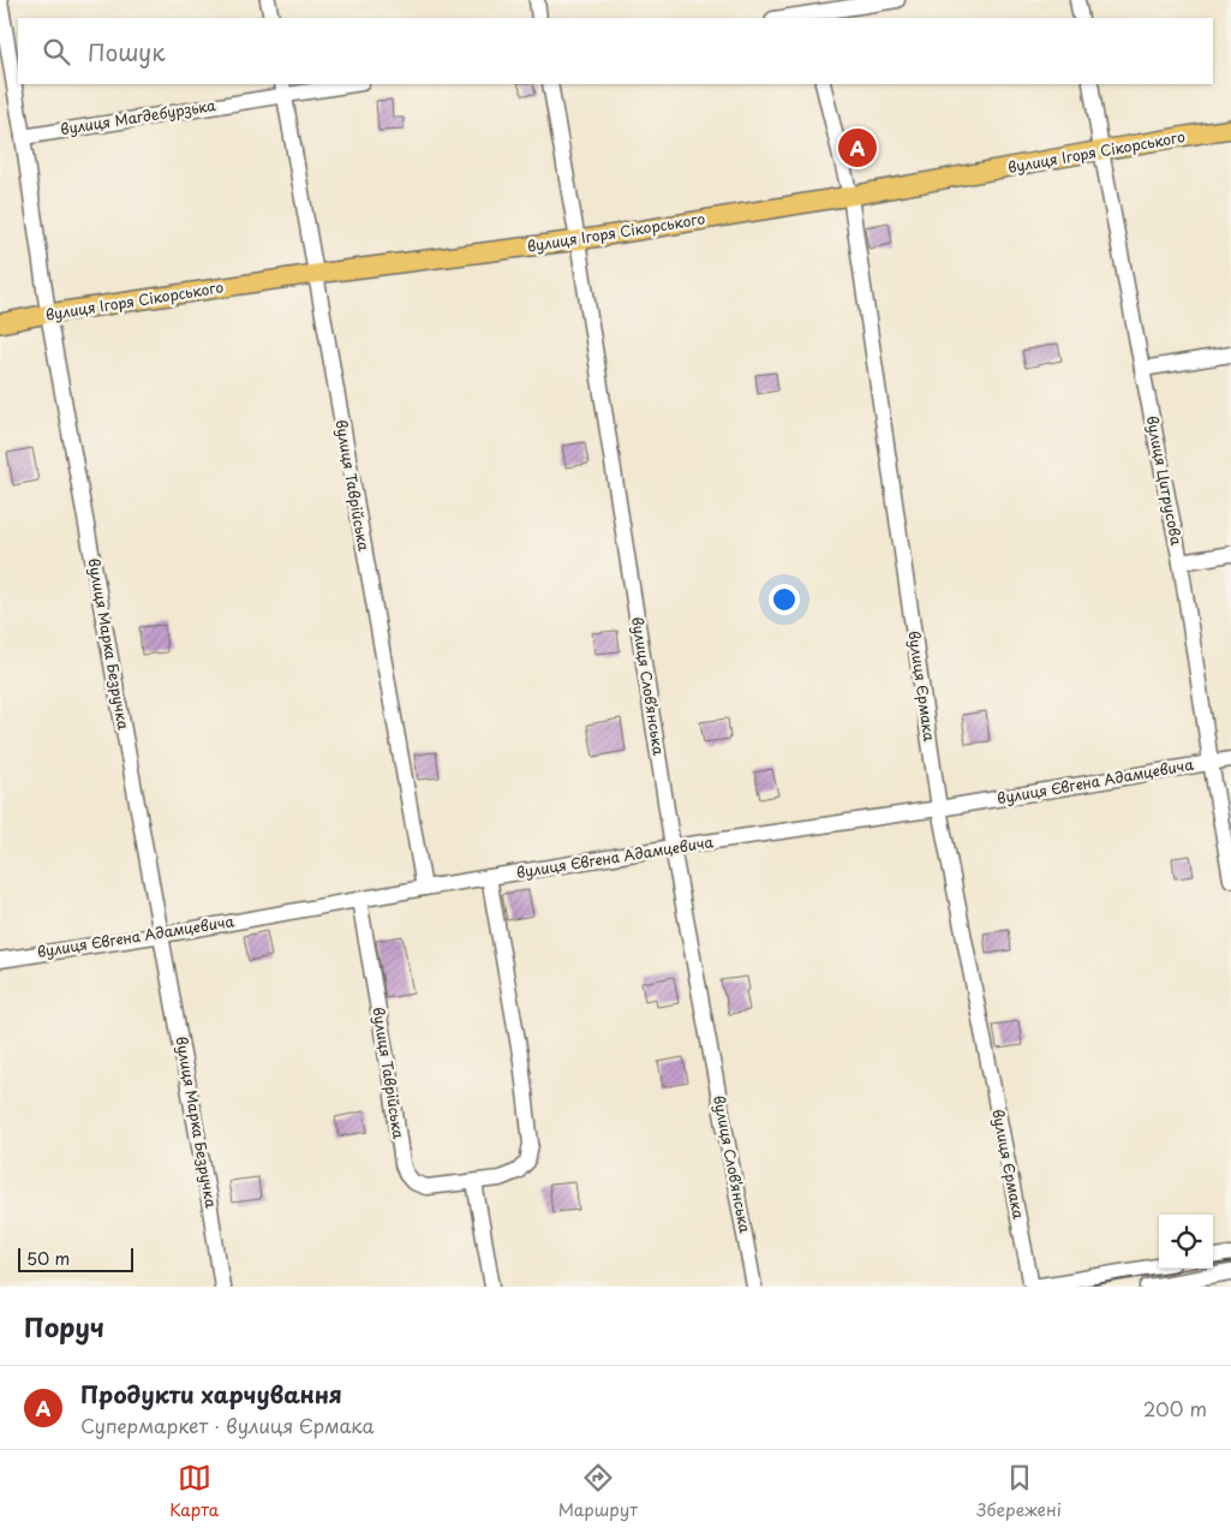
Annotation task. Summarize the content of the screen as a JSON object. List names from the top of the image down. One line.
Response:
{"streets":{"main road":["вулиця Ігоря Сікорського"],"street":["вулиця Магдебурзька","вулиця Цитрусова","вулиця Таврійська","вулиця Марка Безручка","вулиця Слов’янська","вулиця Єрмака","вулиця Євгена Адамцевича"]},"crossings":[["вулиця Магдебурзька","вулиця Таврійська"],["вулиця Магдебурзька","вулиця Марка Безручка"],["вулиця Ігоря Сікорського","вулиця Цитрусова"],["вулиця Ігоря Сікорського","вулиця Таврійська"],["вулиця Ігоря Сікорського","вулиця Марка Безручка"],["вулиця Ігоря Сікорського","вулиця Слов’янська"],["вулиця Ігоря Сікорського","вулиця Єрмака"],["вулиця Цитрусова","вулиця Євгена Адамцевича"],["вулиця Таврійська","вулиця Євгена Адамцевича"],["вулиця Марка Безручка","вулиця Євгена Адамцевича"],["вулиця Слов’янська","вулиця Євгена Адамцевича"],["вулиця Єрмака","вулиця Євгена Адамцевича"]],"scale_bar":"50 m","page":{"search":"Пошук","pins":"A","scale":"50 m","heading":"Поруч","list":[{"mark":"A","name":"Продукти харчування","note":"Супермаркет · вулиця Єрмака","value":"200 m"}],"nav":["Карта","Маршрут","Збережені"]}}
